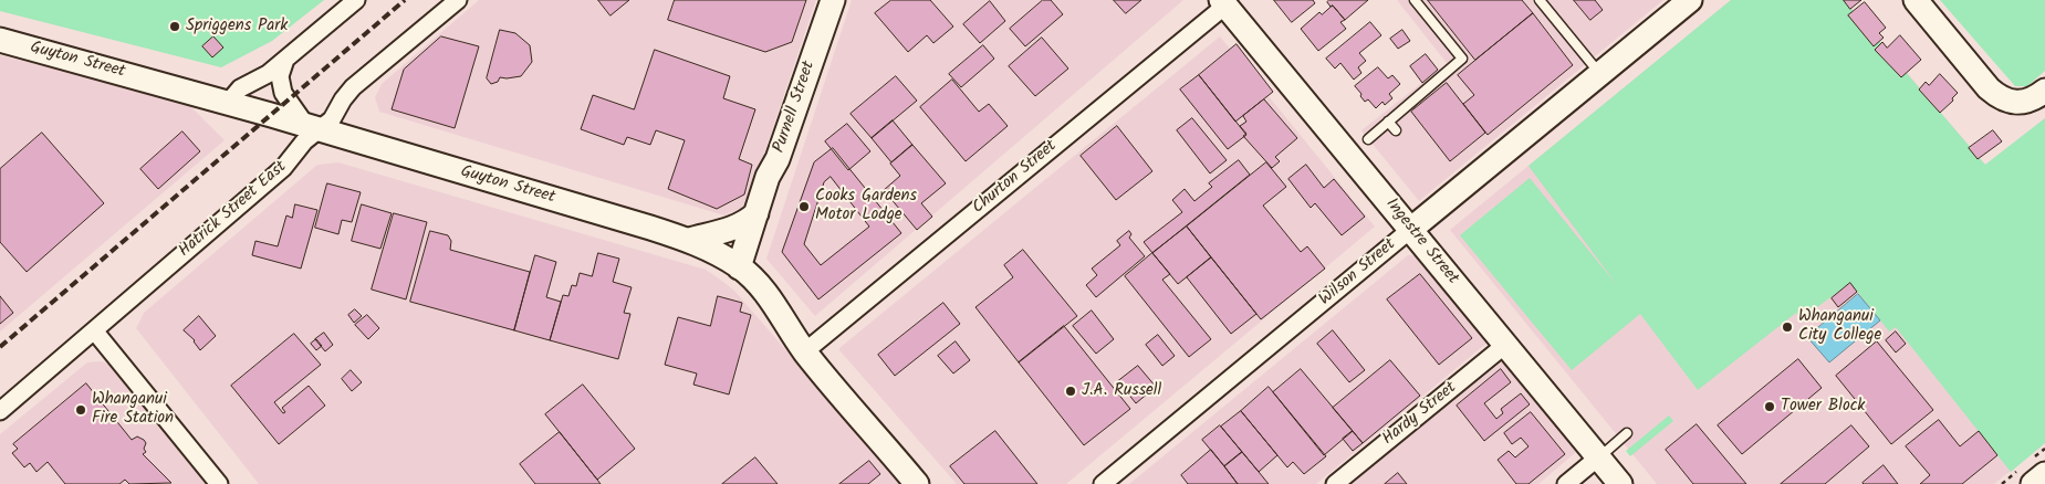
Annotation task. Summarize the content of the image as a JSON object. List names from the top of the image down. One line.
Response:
{"streets":{"main road":["Guyton Street","Purnell Street","Ingestre Street","Wilson Street"],"street":["Churton Street","Hatrick Street East","Hardy Street"]},"crossings":[["Guyton Street","Purnell Street"],["Guyton Street","Churton Street"],["Guyton Street","Hatrick Street East"],["Churton Street","Ingestre Street"],["Ingestre Street","Wilson Street"],["Ingestre Street","Hardy Street"]],"places":["Spriggens Park","Cooks Gardens Motor Lodge","Whanganui City College","J.A. Russell","Tower Block","Whanganui Fire Station"]}
